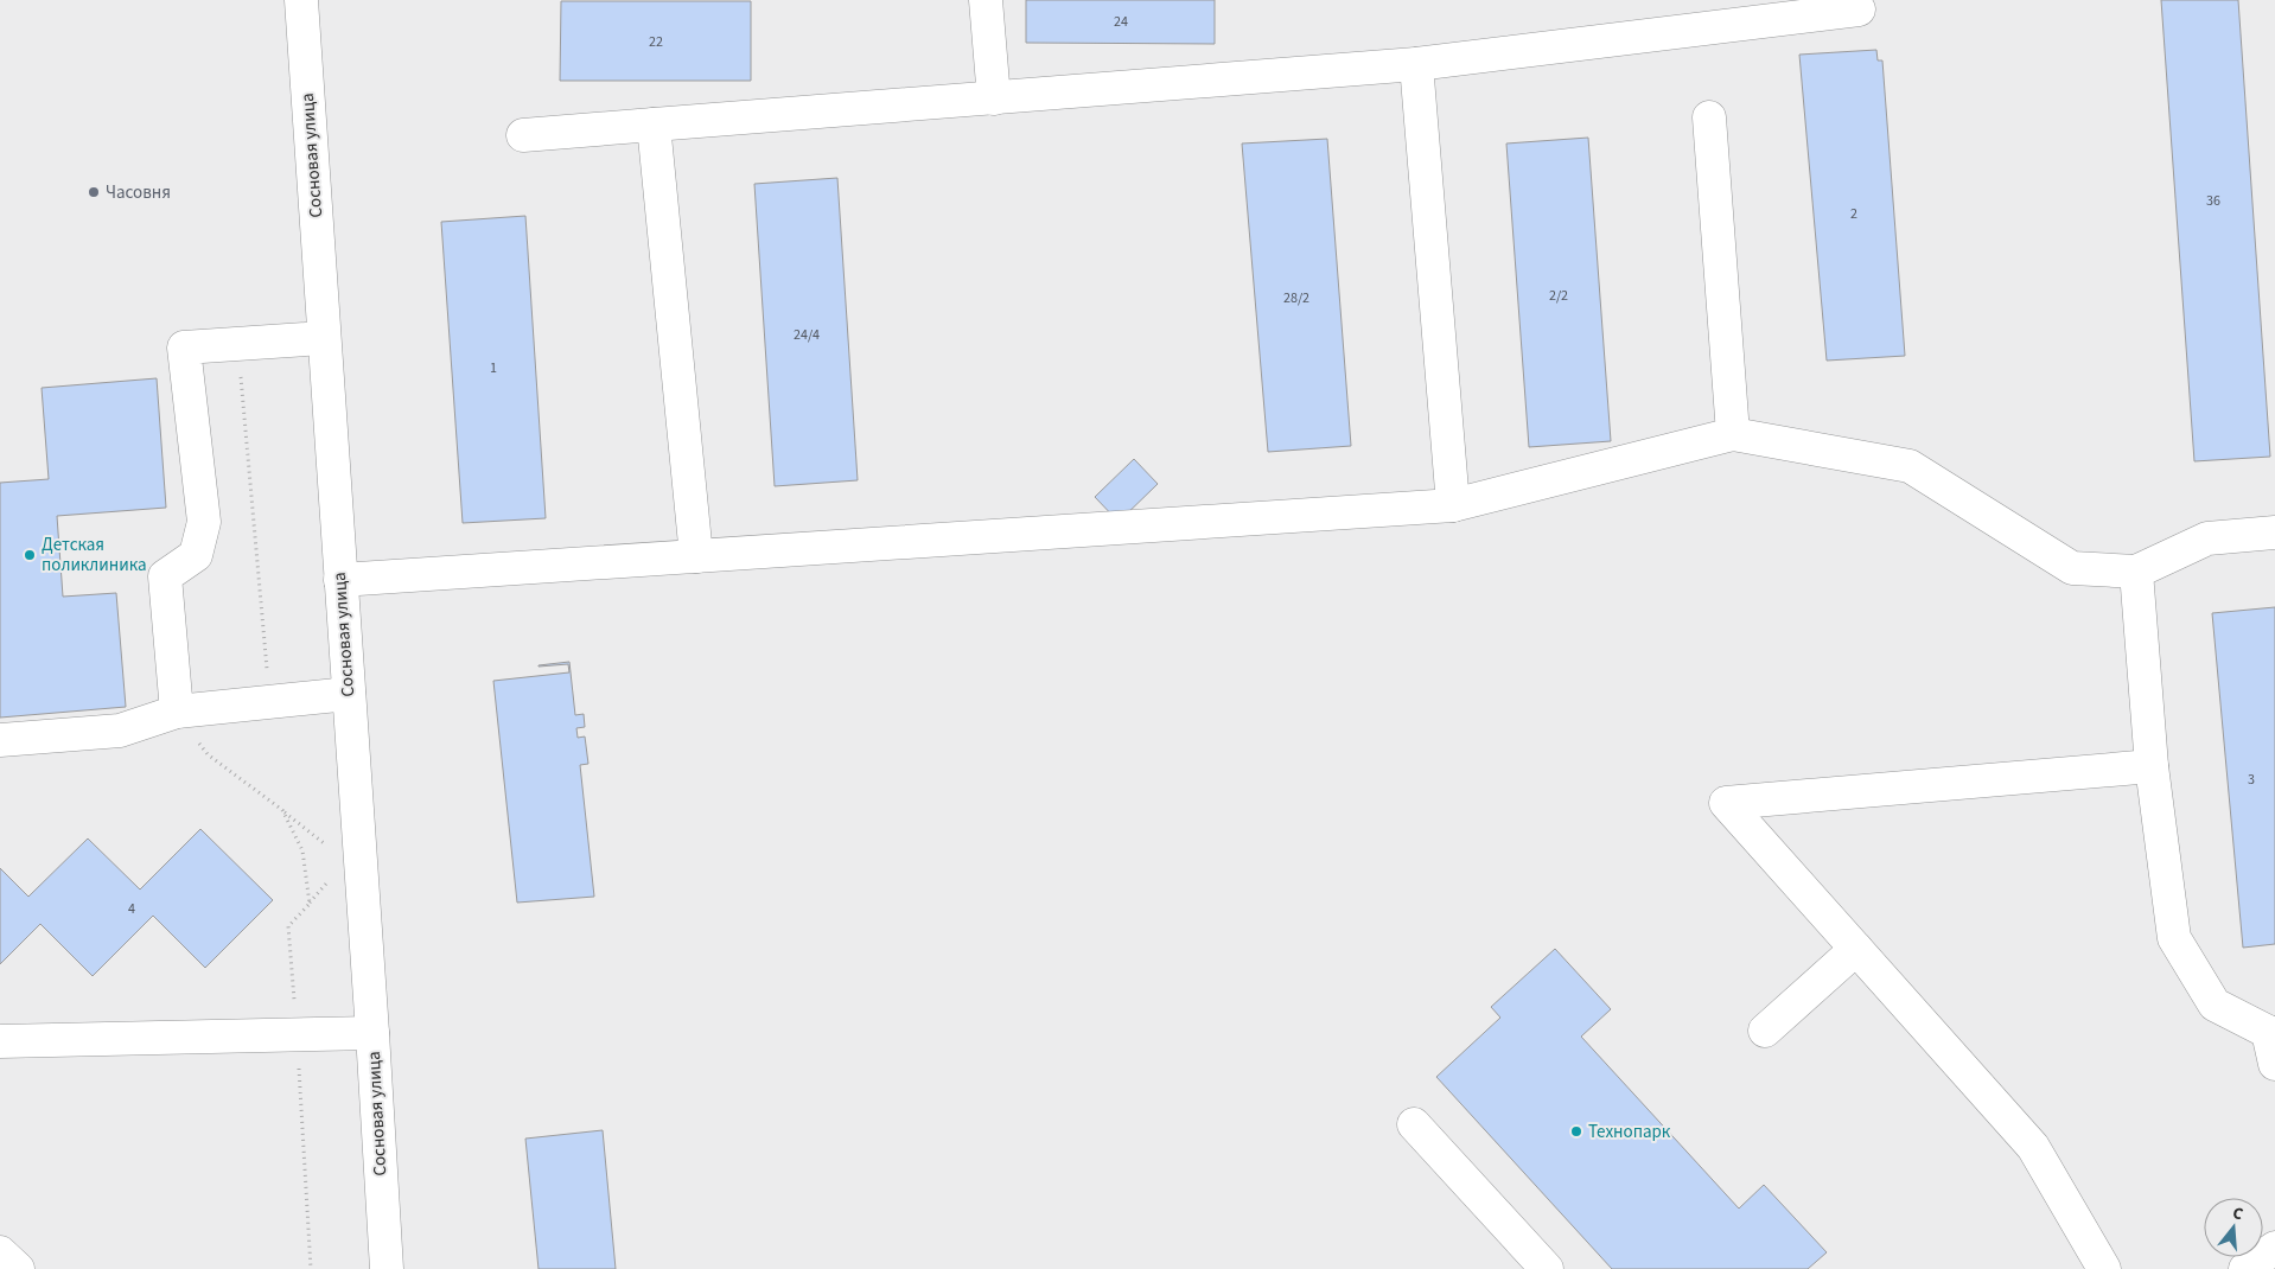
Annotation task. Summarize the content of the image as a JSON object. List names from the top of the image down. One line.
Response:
{"streets":{"street":["Сосновая улица"]},"places":["Часовня","Детская поликлиника","Технопарк"],"house_numbers":["24","22","36","2","2/2","28/2","24/4","1","3","4"],"north":"top"}
